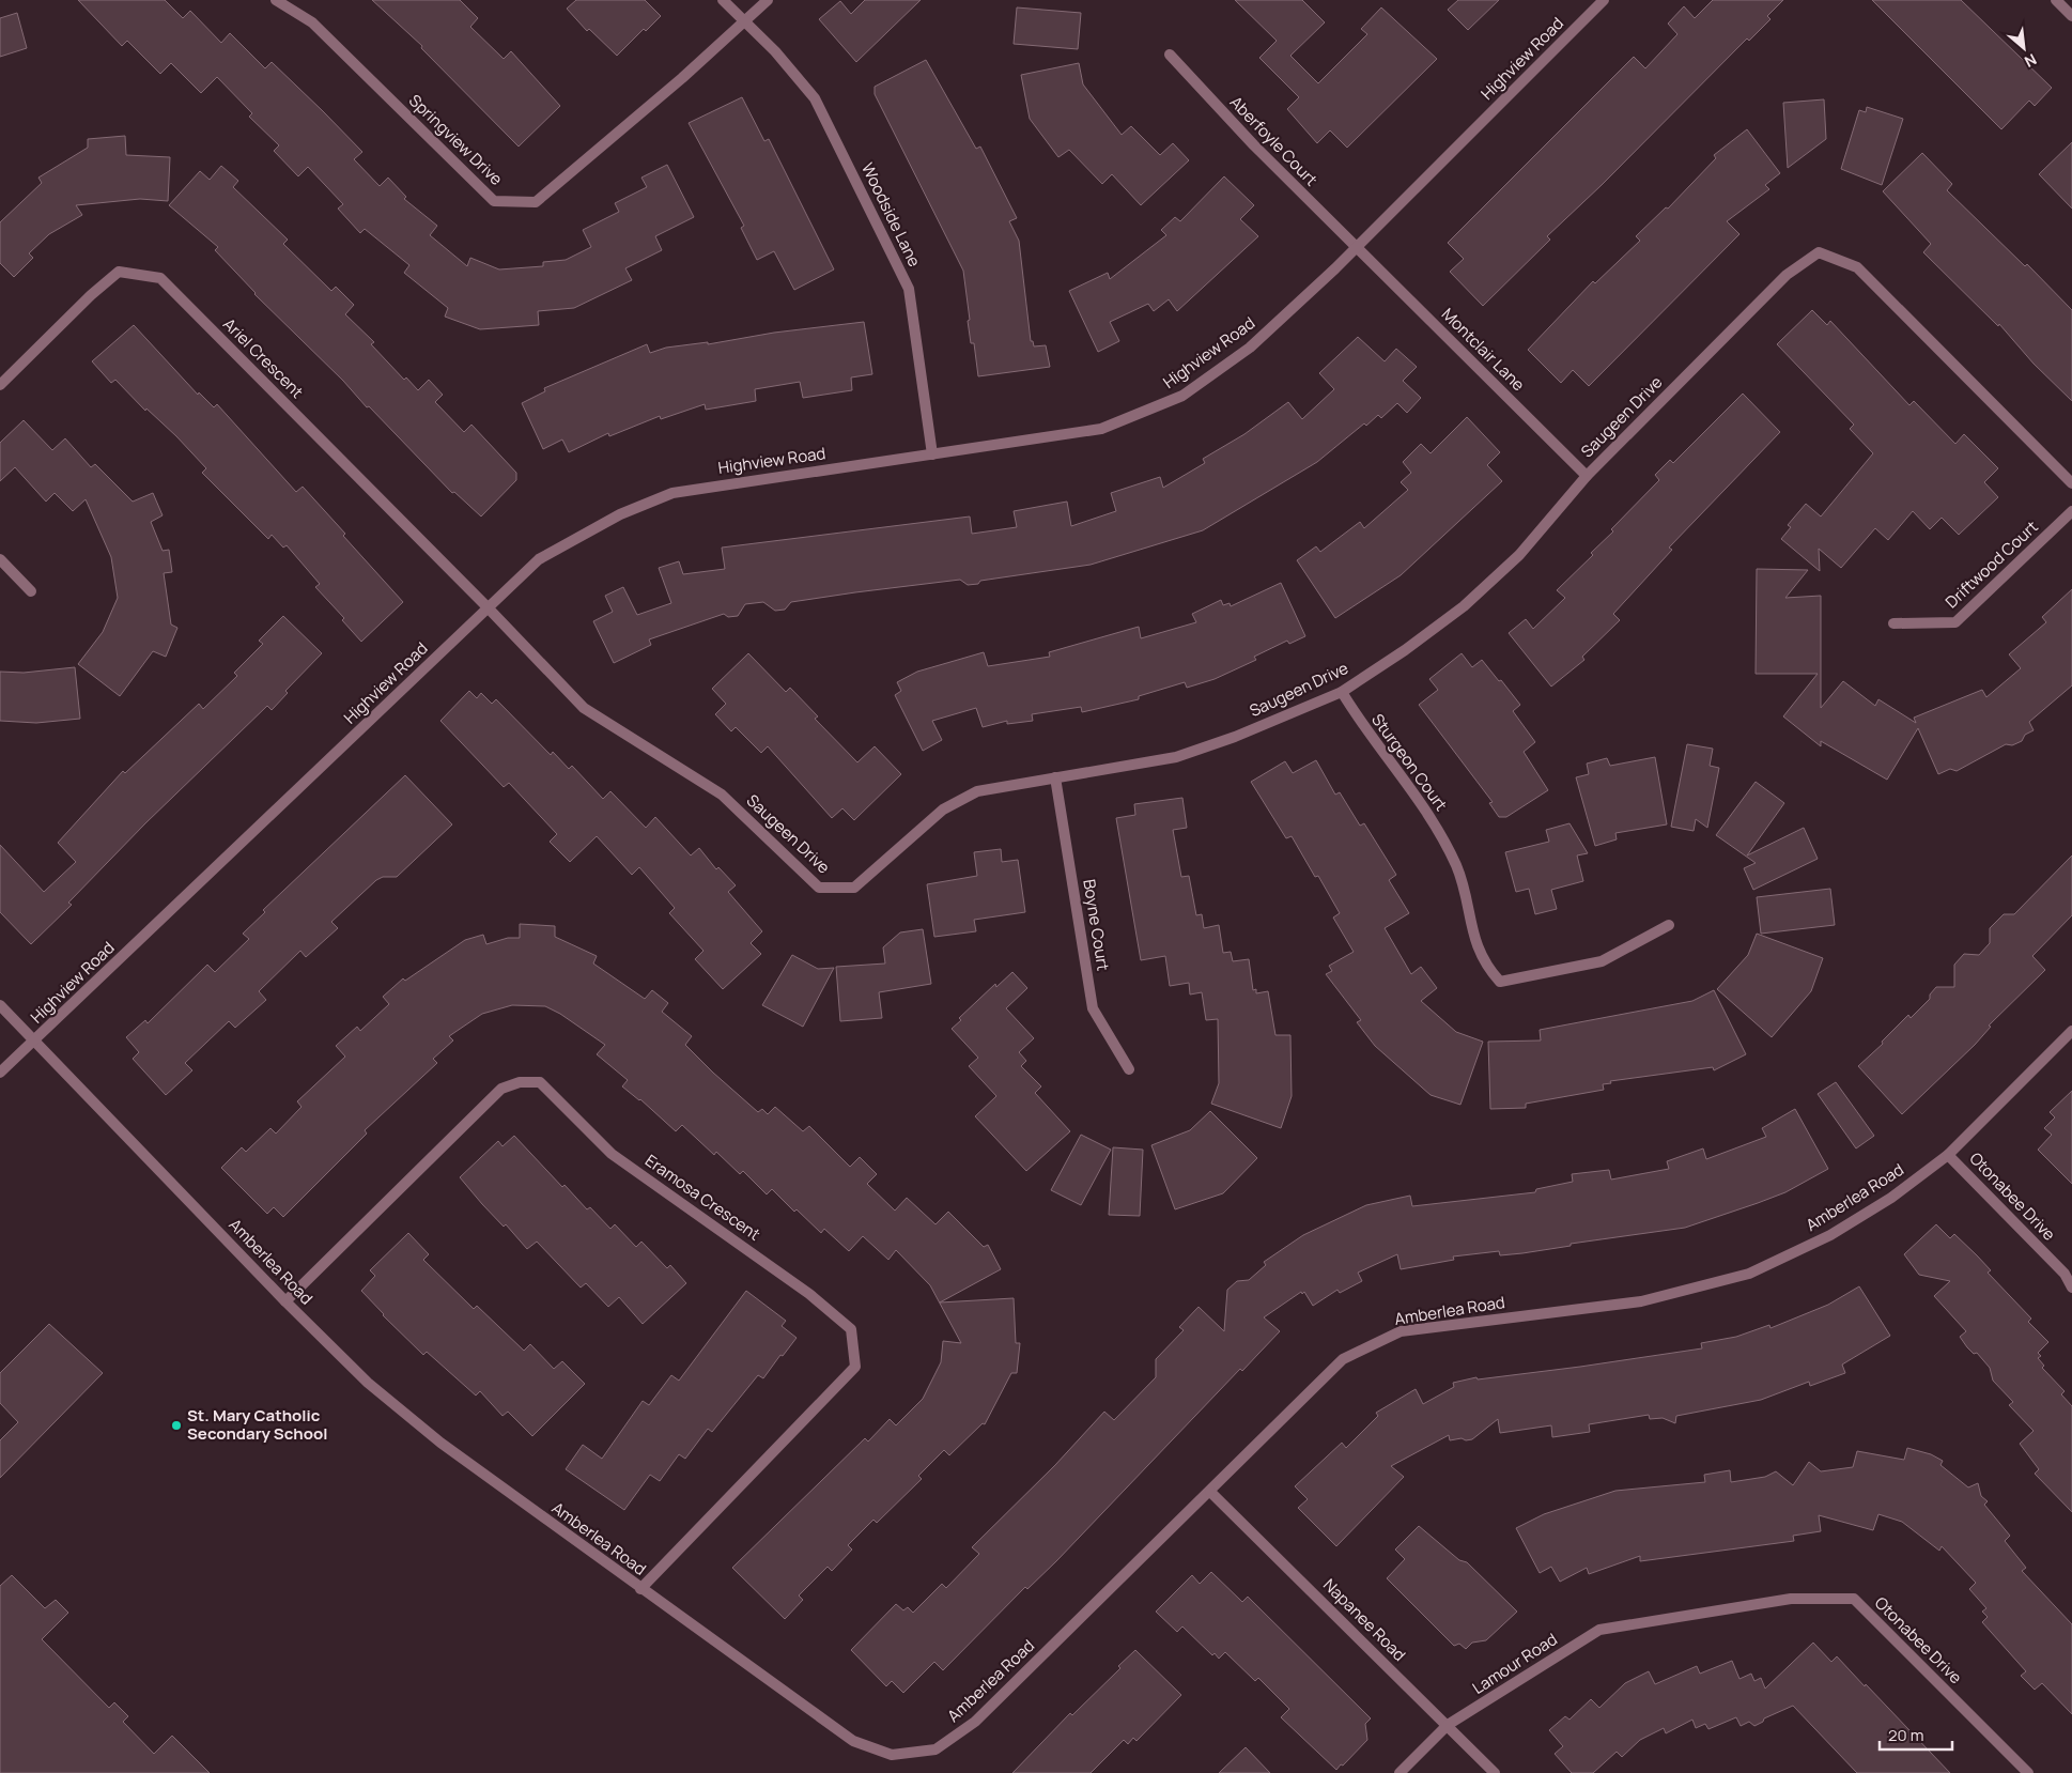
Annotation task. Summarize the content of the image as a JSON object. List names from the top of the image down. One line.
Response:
{"streets":{"street":["Highview Road","Springview Drive","Aberfoyle Court","Woodside Lane","Montclair Lane","Ariel Crescent","Saugeen Drive","Driftwood Court","Sturgeon Court","Boyne Court","Otonabee Drive","Eramosa Crescent","Amberlea Road","Napanee Road","Lamour Road"]},"crossings":[["Highview Road","Aberfoyle Court"],["Highview Road","Woodside Lane"],["Highview Road","Montclair Lane"],["Highview Road","Ariel Crescent"],["Highview Road","Saugeen Drive"],["Highview Road","Amberlea Road"],["Springview Drive","Woodside Lane"],["Aberfoyle Court","Montclair Lane"],["Montclair Lane","Saugeen Drive"],["Ariel Crescent","Saugeen Drive"],["Saugeen Drive","Sturgeon Court"],["Saugeen Drive","Boyne Court"],["Otonabee Drive","Amberlea Road"],["Otonabee Drive","Lamour Road"],["Eramosa Crescent","Amberlea Road"],["Amberlea Road","Napanee Road"],["Napanee Road","Lamour Road"]],"places":["St. Mary Catholic Secondary School"],"scale_bar":"20 m","north":"bottom right"}
